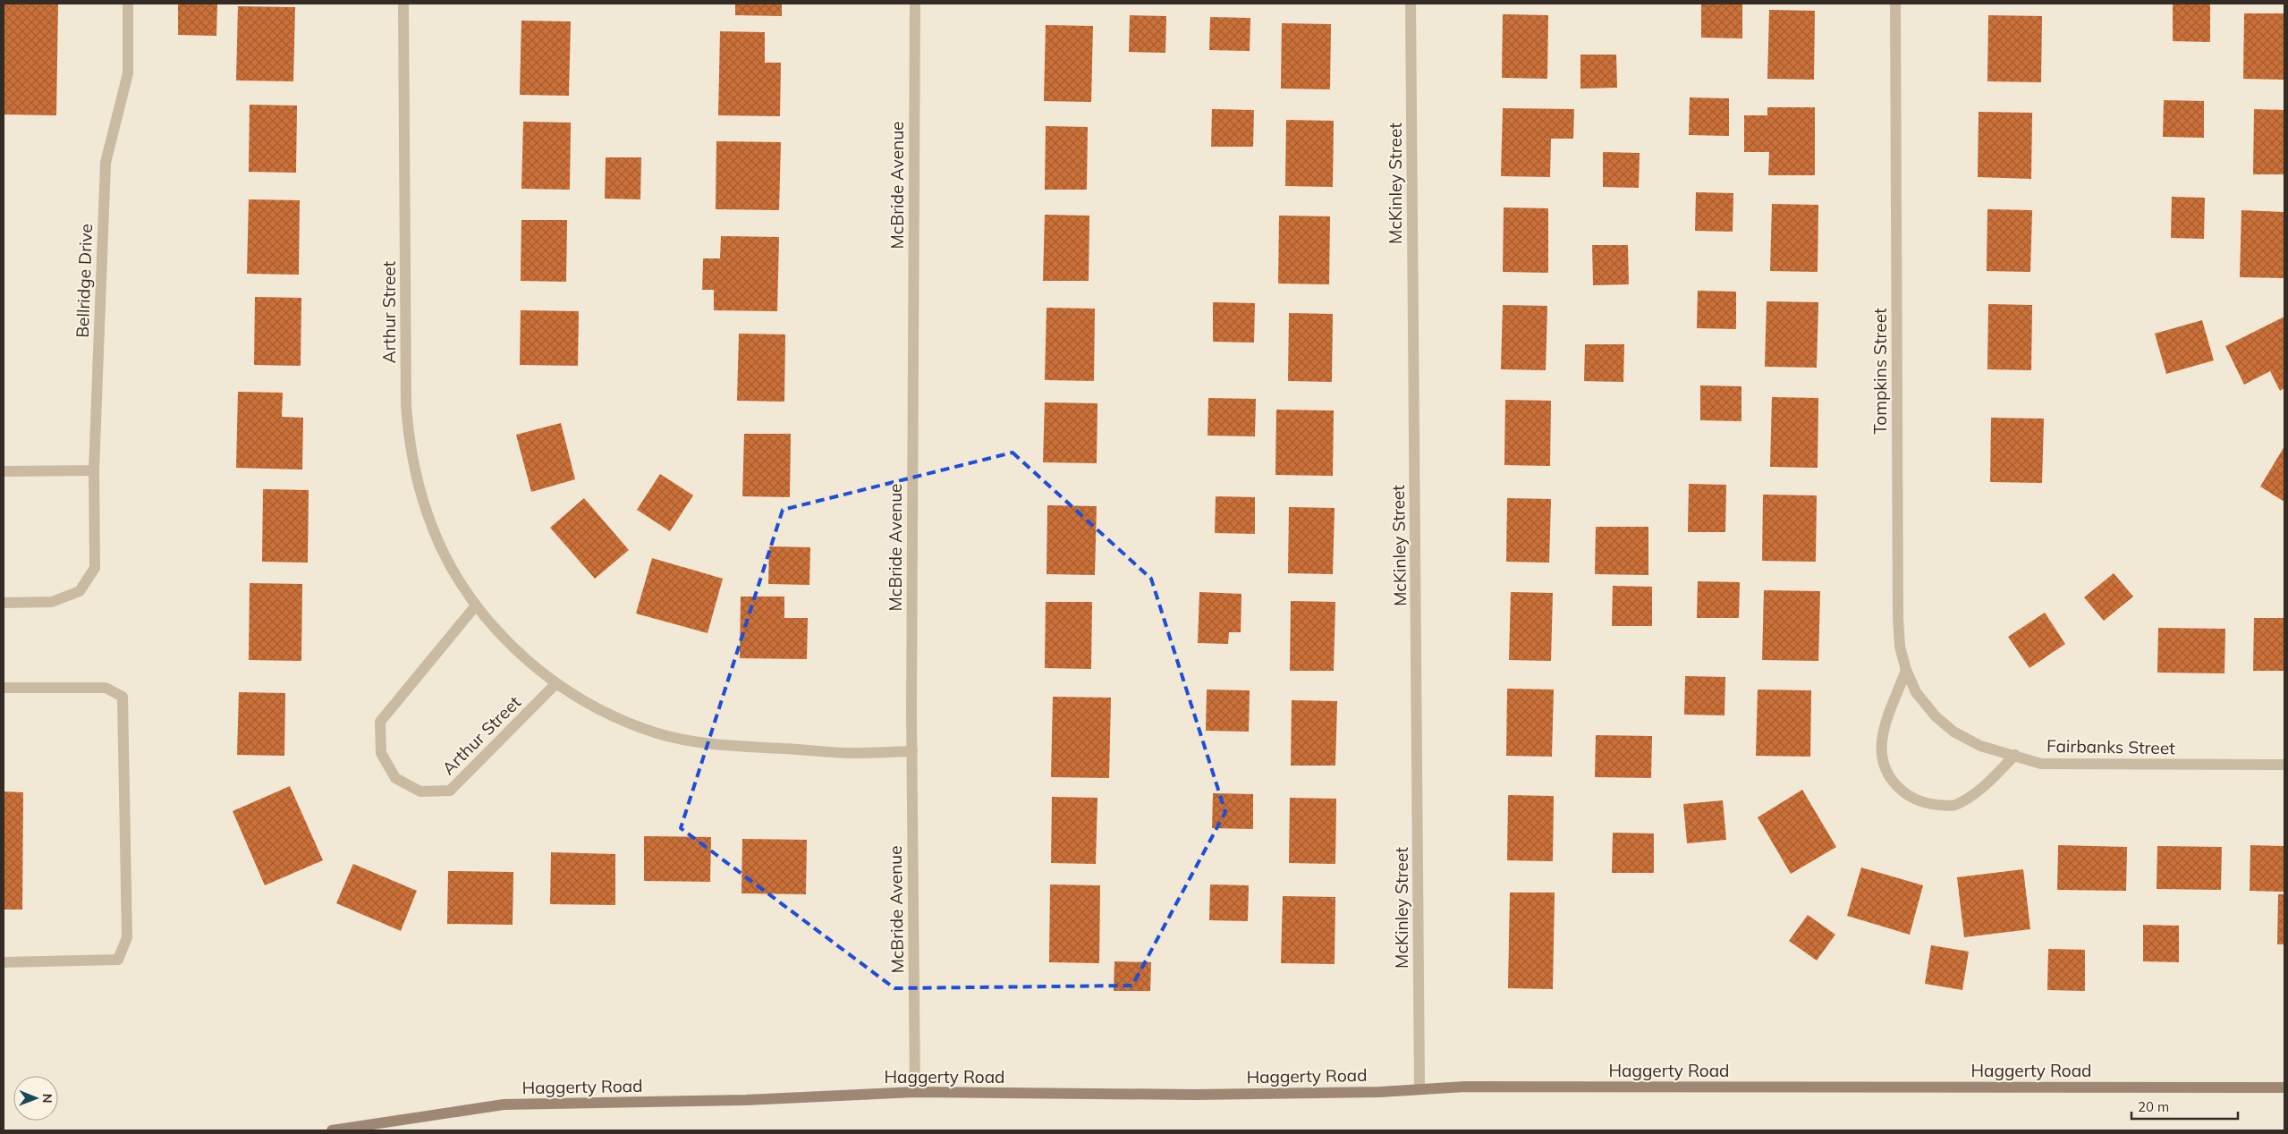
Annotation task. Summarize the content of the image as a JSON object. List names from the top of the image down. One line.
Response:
{"streets":{"main road":["Haggerty Road"],"street":["McKinley Street","McBride Avenue","Bellridge Drive","Arthur Street","Tompkins Street","Fairbanks Street"]},"crossings":[["McKinley Street","Haggerty Road"],["McBride Avenue","Arthur Street"],["McBride Avenue","Haggerty Road"],["Tompkins Street","Fairbanks Street"]],"scale_bar":"20 m","north":"right"}
